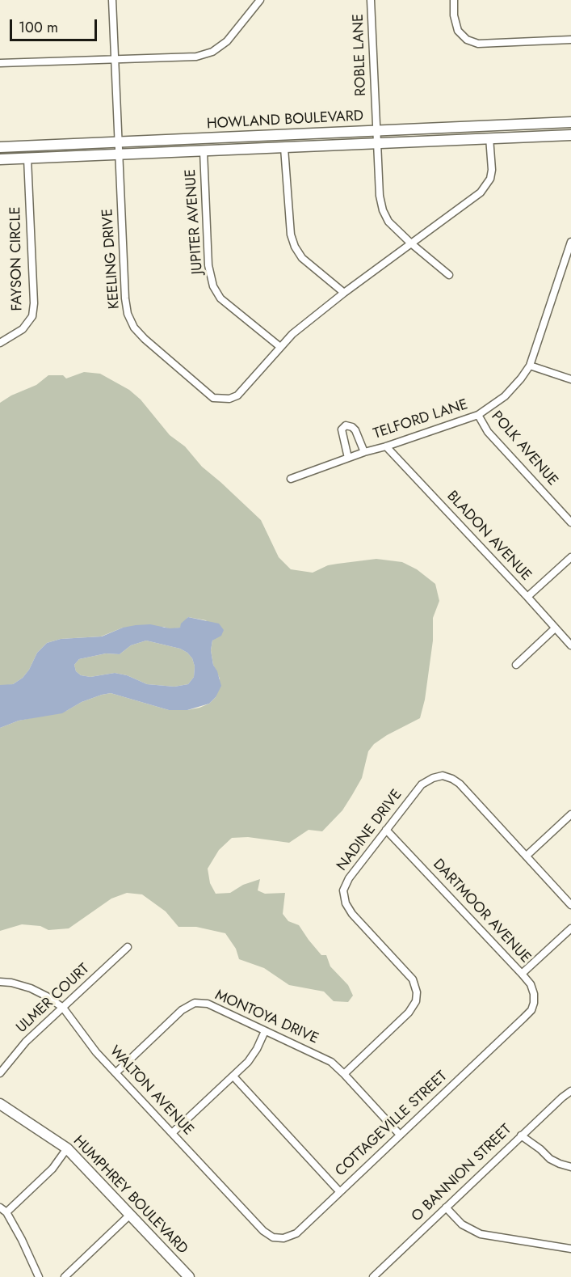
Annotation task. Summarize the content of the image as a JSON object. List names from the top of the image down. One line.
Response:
{"streets":{"main road":["HOWLAND BOULEVARD","HUMPHREY BOULEVARD"],"street":["ROBLE LANE","JUPITER AVENUE","FAYSON CIRCLE","KEELING DRIVE","TELFORD LANE","POLK AVENUE","BLADON AVENUE","NADINE DRIVE","DARTMOOR AVENUE","ULMER COURT","MONTOYA DRIVE","WALTON AVENUE","COTTAGEVILLE STREET","O BANNION STREET"]},"crossings":[["ROBLE LANE","HOWLAND BOULEVARD"],["ROBLE LANE","KEELING DRIVE"],["HOWLAND BOULEVARD","JUPITER AVENUE"],["HOWLAND BOULEVARD","FAYSON CIRCLE"],["HOWLAND BOULEVARD","KEELING DRIVE"],["JUPITER AVENUE","KEELING DRIVE"],["TELFORD LANE","POLK AVENUE"],["TELFORD LANE","BLADON AVENUE"],["NADINE DRIVE","DARTMOOR AVENUE"],["NADINE DRIVE","MONTOYA DRIVE"],["DARTMOOR AVENUE","COTTAGEVILLE STREET"],["ULMER COURT","WALTON AVENUE"],["MONTOYA DRIVE","WALTON AVENUE"],["MONTOYA DRIVE","COTTAGEVILLE STREET"],["WALTON AVENUE","COTTAGEVILLE STREET"]],"scale_bar":"100 m"}
